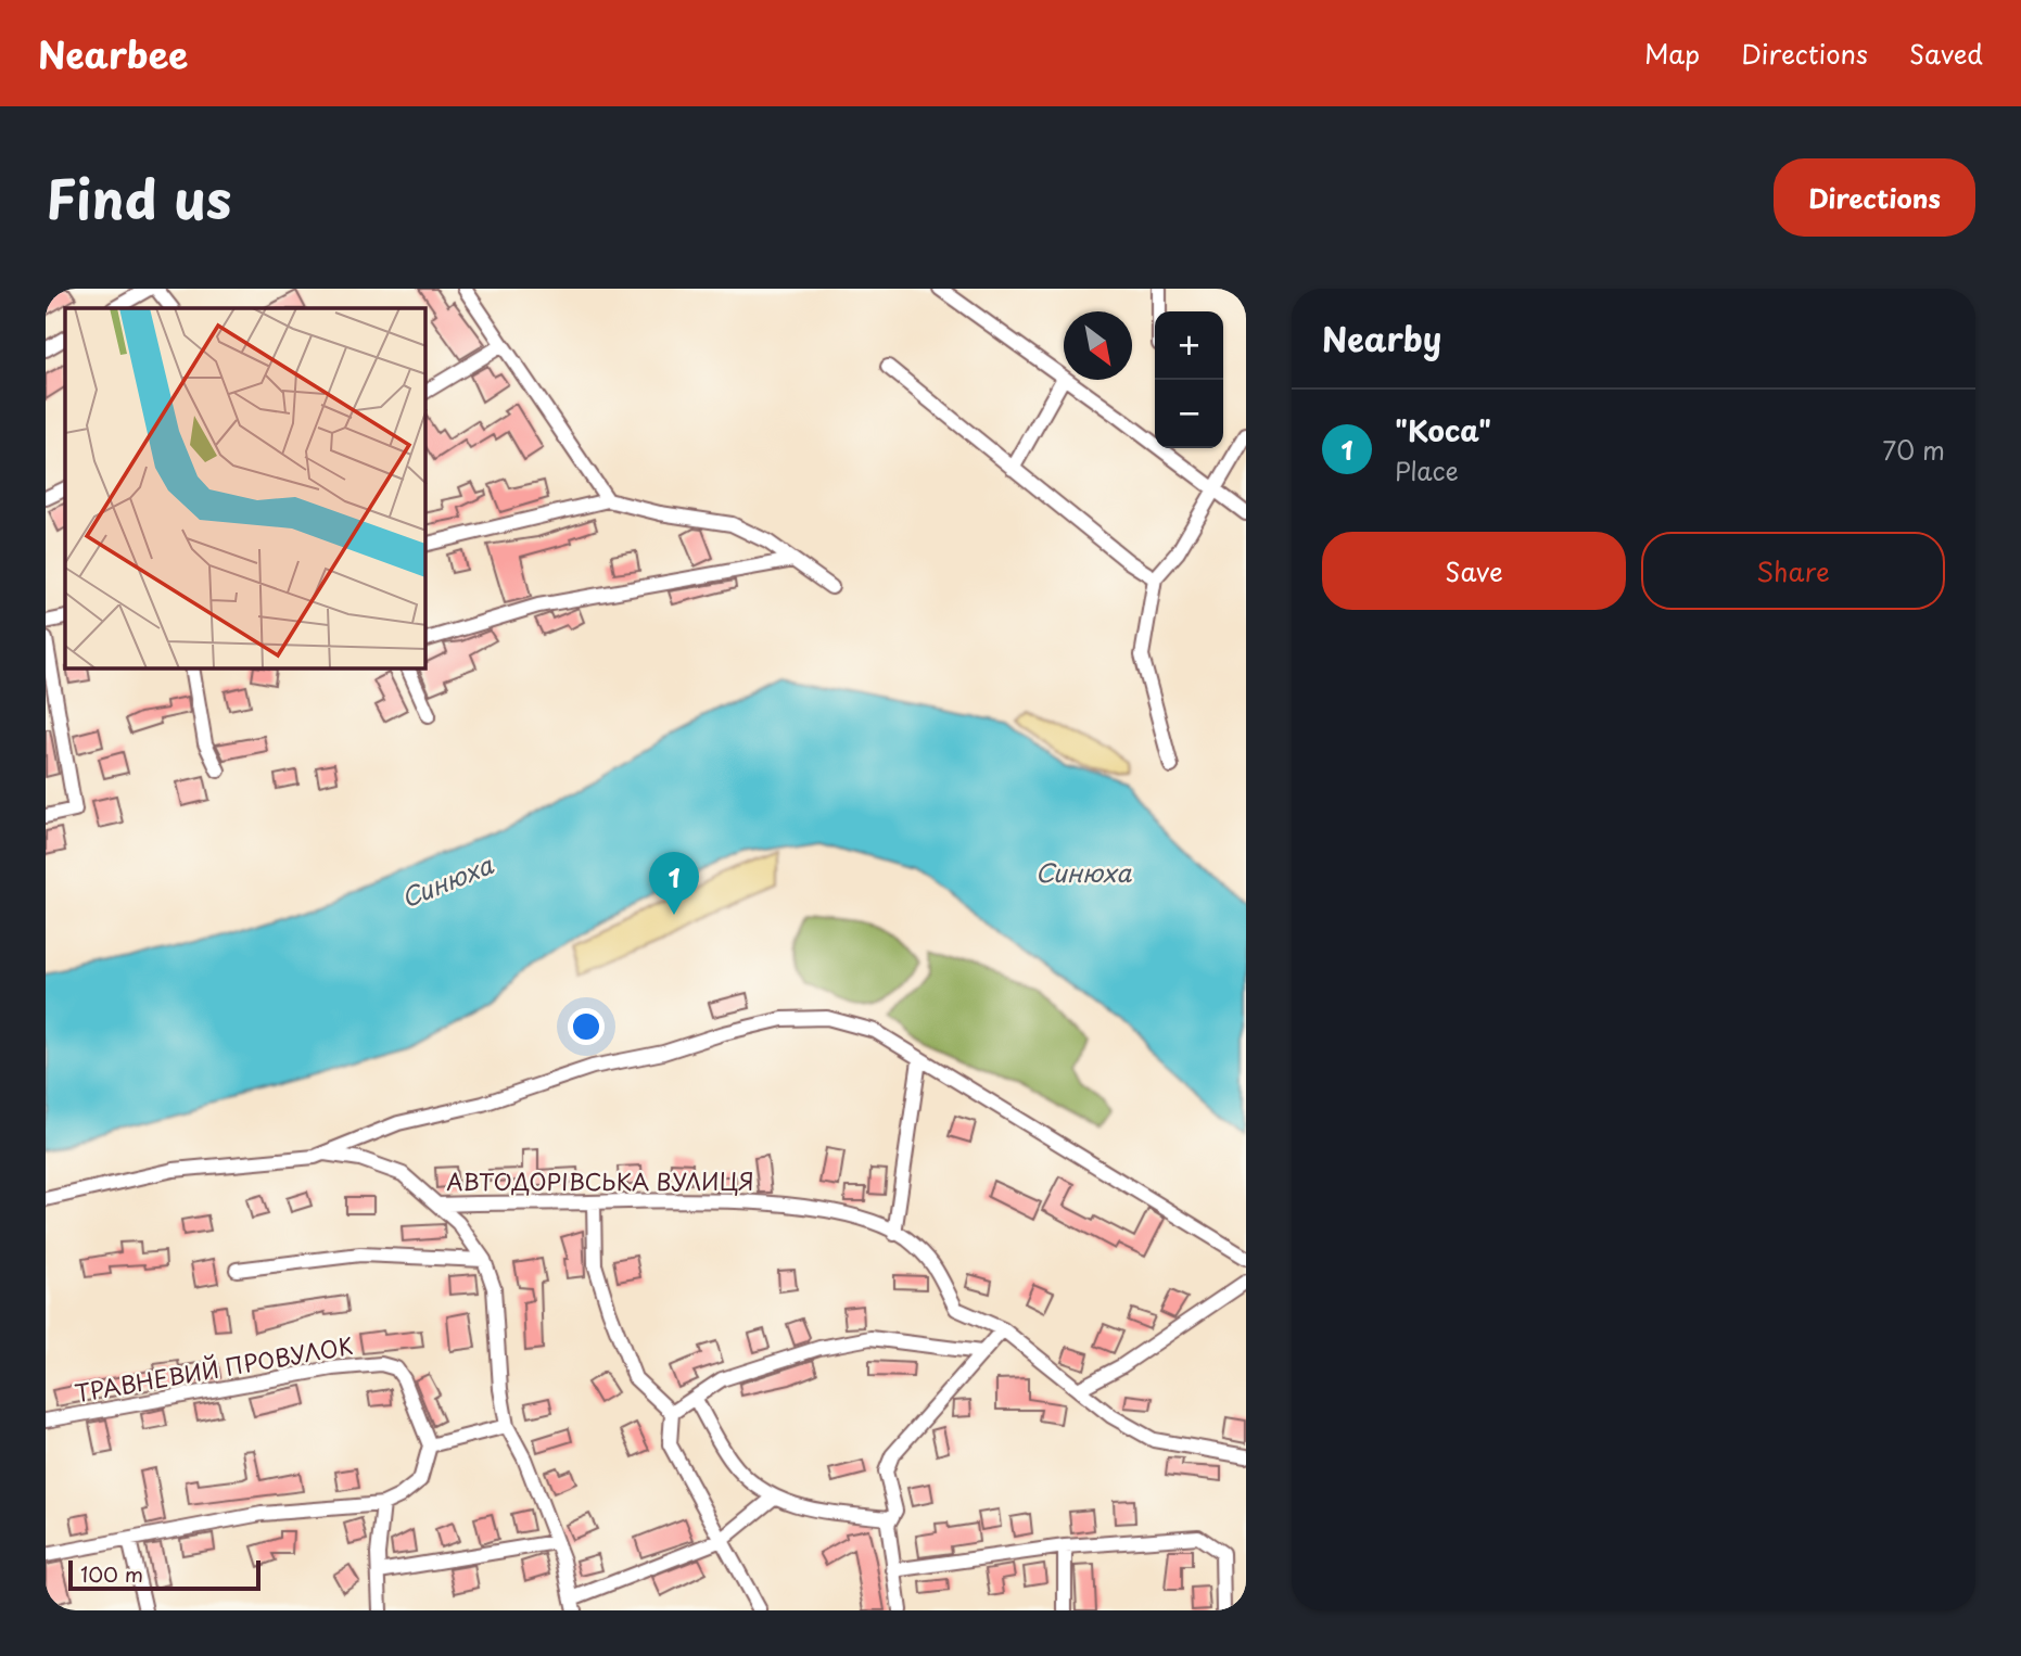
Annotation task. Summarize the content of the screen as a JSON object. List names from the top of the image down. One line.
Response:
{"streets":{"street":["АВТОДОРІВСЬКА ВУЛИЦЯ","ТРАВНЕВИЙ ПРОВУЛОК"]},"water":["Синюха"],"scale_bar":"100 m","north":"bottom right","page":{"header":"Nearbee","nav":["Map","Directions","Saved"],"title":"Find us","buttons":["Directions",["Save","Share"]],"heading":"Nearby","map_buttons":["+","−"],"list":[{"mark":"1","name":"\"Коса\"","note":"Place","value":"70 m"}],"pins":"1","scale":"100 m"}}
